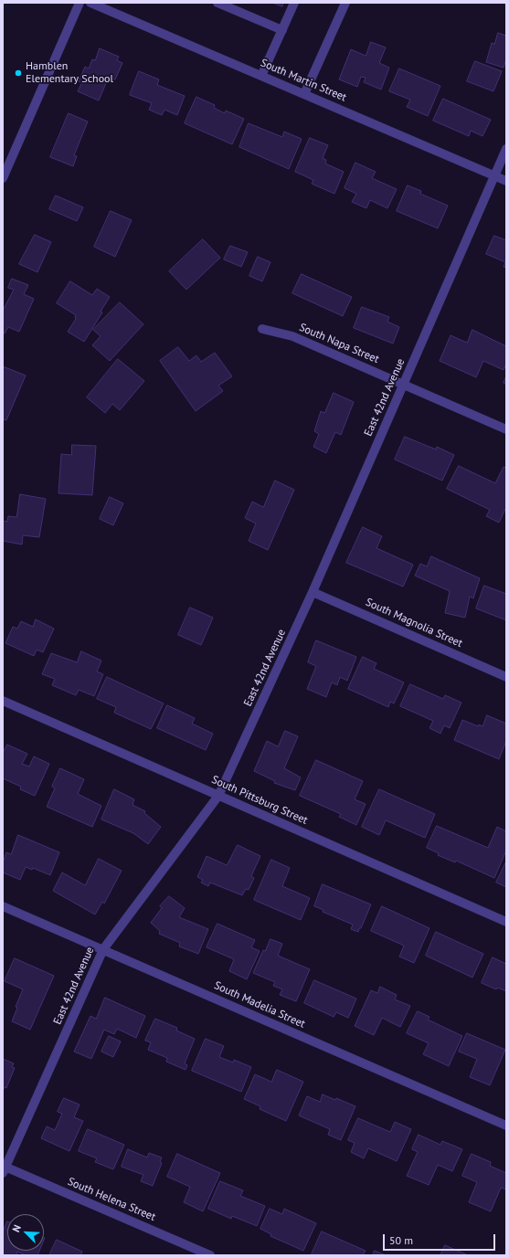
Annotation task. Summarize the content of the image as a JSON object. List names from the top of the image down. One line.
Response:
{"streets":{"street":["South Martin Street","South Napa Street","East 42nd Avenue","South Magnolia Street","South Pittsburg Street","South Madelia Street","South Helena Street"]},"crossings":[["South Martin Street","East 42nd Avenue"],["South Napa Street","East 42nd Avenue"],["East 42nd Avenue","South Magnolia Street"],["East 42nd Avenue","South Pittsburg Street"],["East 42nd Avenue","South Madelia Street"],["East 42nd Avenue","South Helena Street"]],"places":["Hamblen Elementary School"],"scale_bar":"50 m","north":"top left"}
